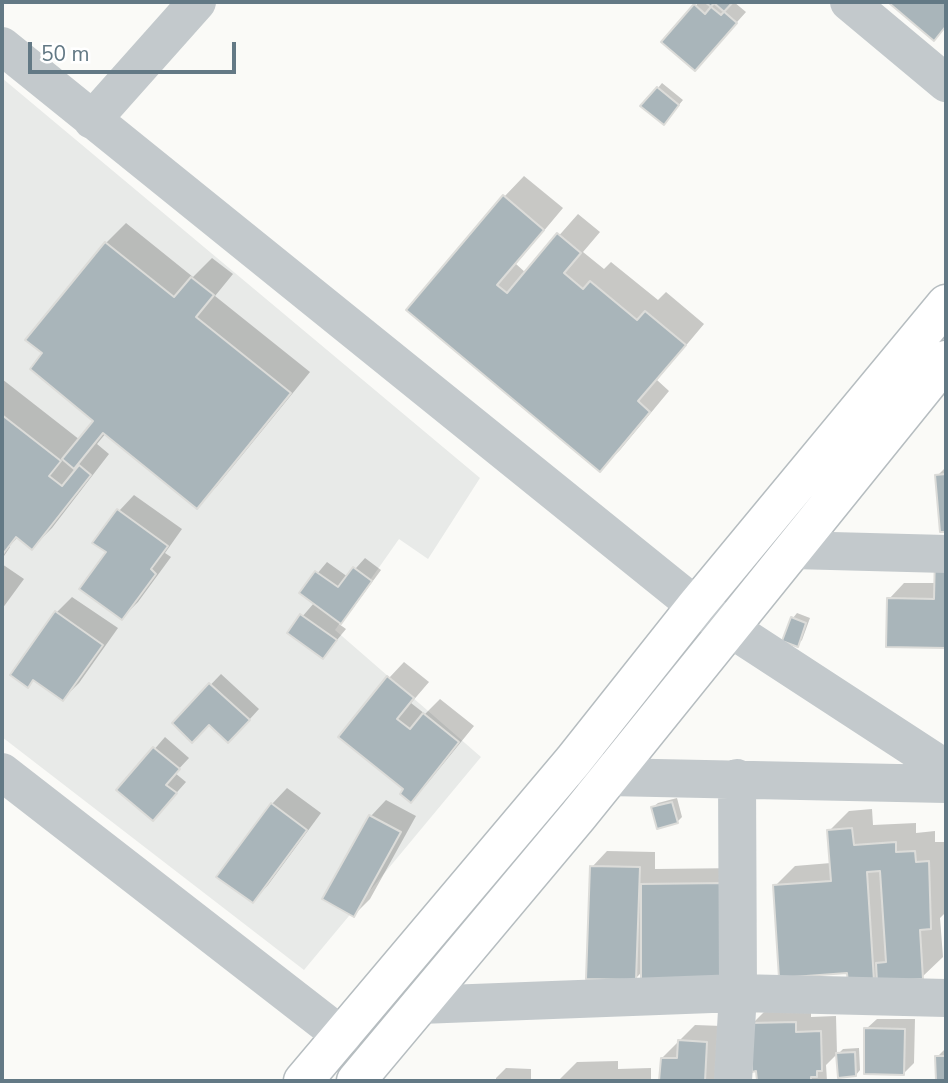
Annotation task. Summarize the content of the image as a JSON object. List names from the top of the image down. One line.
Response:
{"scale_bar":"50 m"}
